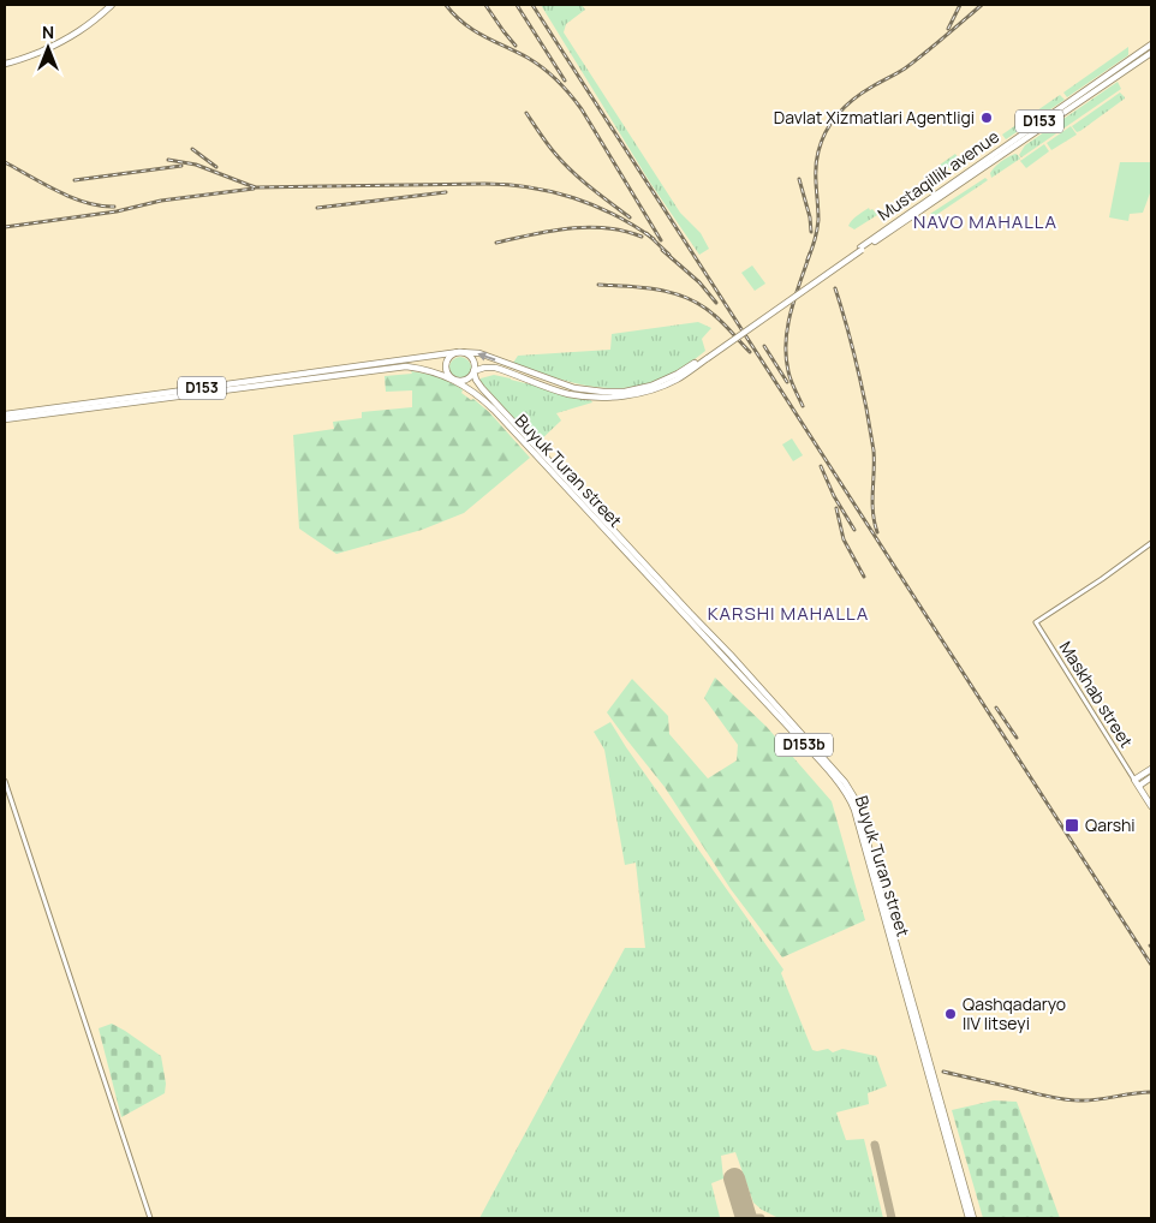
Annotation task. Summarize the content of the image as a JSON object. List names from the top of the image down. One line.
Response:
{"streets":{"main road":["D153","Mustaqillik avenue","Buyuk Turan street","D153b"],"street":["Maskhab street"]},"crossings":[["D153","Mustaqillik avenue"],["D153","Buyuk Turan street"]],"districts":["NAVO MAHALLA","KARSHI MAHALLA"],"places":{"other":["Davlat Xizmatlari Agentligi","Qashqadaryo IIV litseyi"],"transit":["Qarshi"]},"north":"top"}
